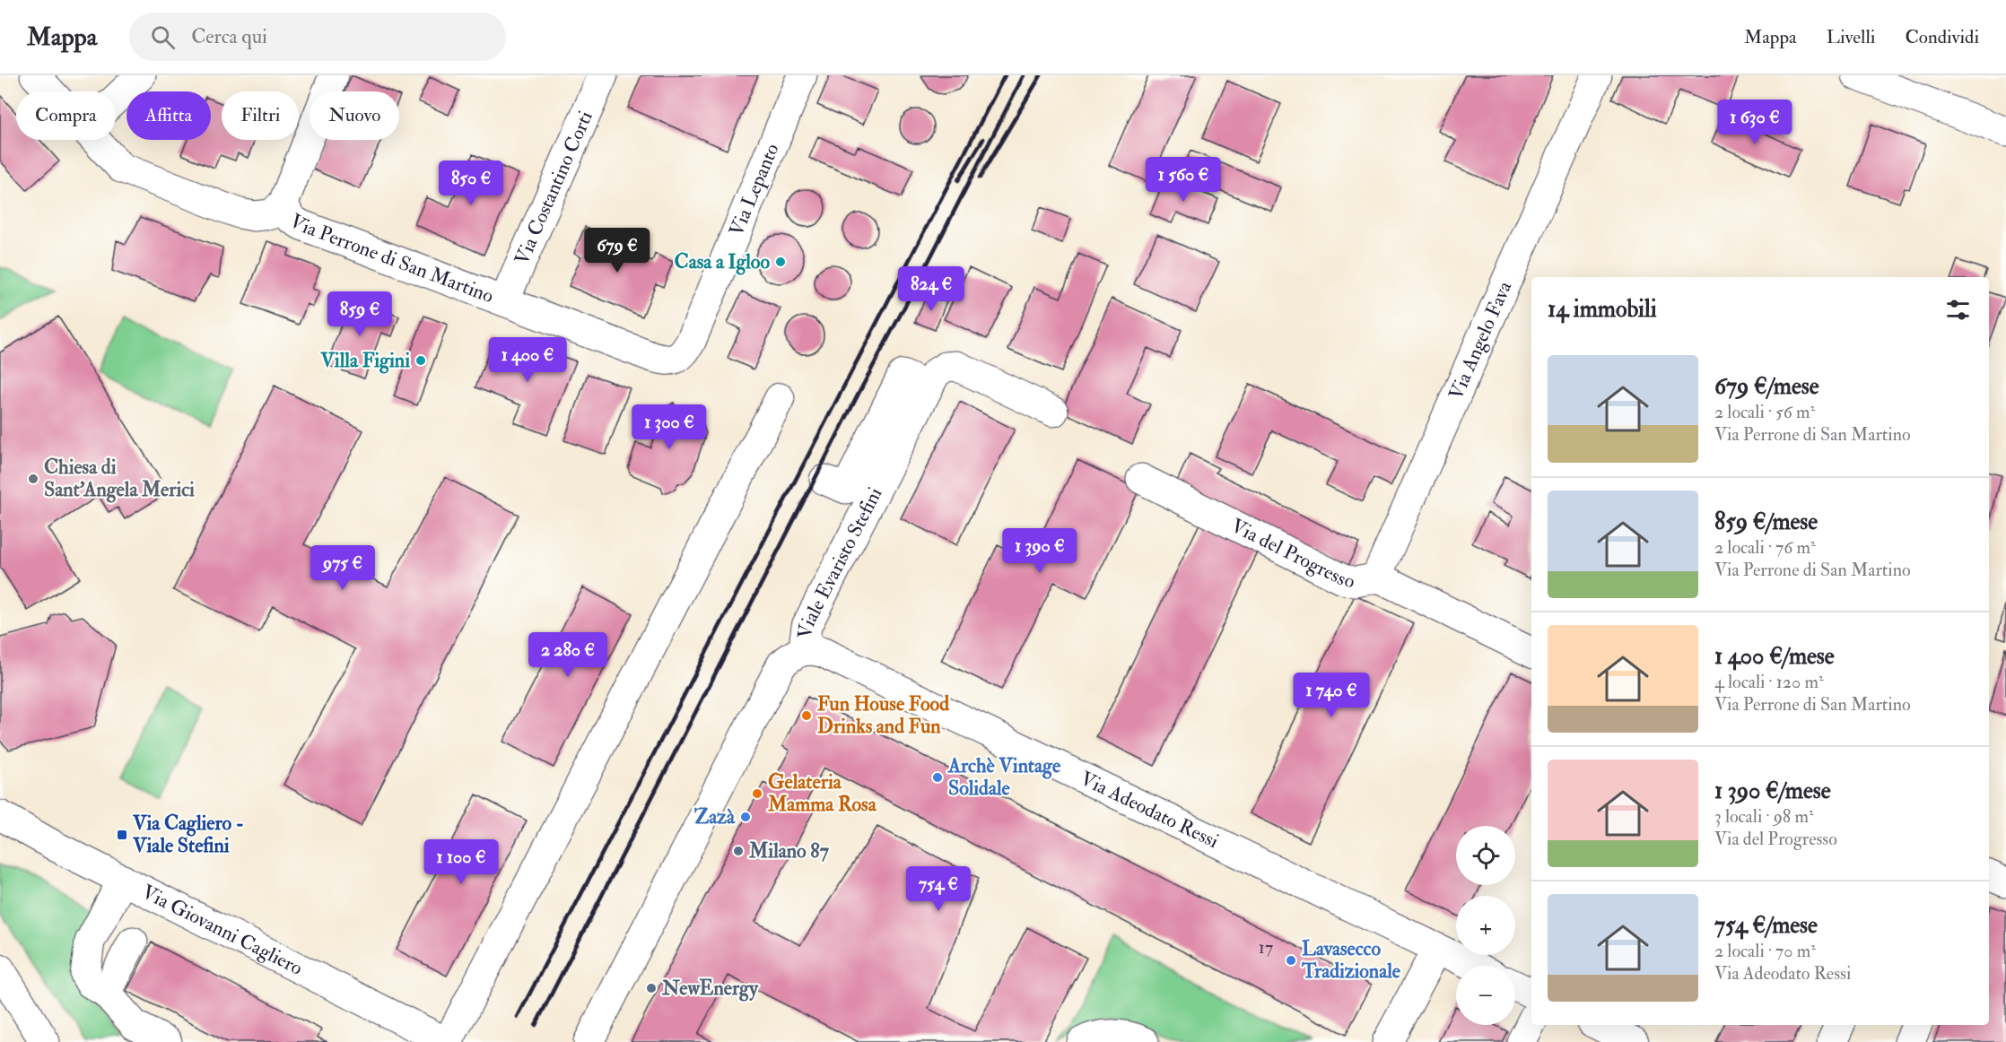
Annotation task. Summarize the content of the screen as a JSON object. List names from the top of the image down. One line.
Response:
{"streets":{"street":["Via Costantino Corti","Via Lepanto","Via Perrone di San Martino","Via Angelo Fava","Via del Progresso","Viale Evaristo Stefini","Via Adeodato Ressi","Via Giovanni Cagliero"]},"crossings":[["Via Costantino Corti","Via Perrone di San Martino"],["Via Lepanto","Via Perrone di San Martino"],["Via Angelo Fava","Via del Progresso"],["Viale Evaristo Stefini","Via Adeodato Ressi"]],"places":{"other":["Casa a Igloo","Villa Figini","Chiesa di Sant’Angela Merici","Fun House Food Drinks and Fun","Archè Vintage Solidale","Gelateria Mamma Rosa","Zazà","Milano 87","Lavasecco Tradizionale","NewEnergy"],"transit":["Via Cagliero - Viale Stefini"]},"house_numbers":["17"],"page":{"header":"Mappa","search":"Cerca qui","nav":["Mappa","Livelli","Condividi"],"chip":["Compra","Affitta","Filtri","Nuovo"],"price":["1 630 €","1 560 €","850 €","679 €","824 €","859 €","1 400 €","1 300 €","1 390 €","975 €","2 280 €","1 740 €","1 100 €","754 €"],"heading":"14 immobili","list":[{"name":"679 €/mese","note":"2 locali · 56 m² · Via Perrone di San Martino"},{"name":"859 €/mese","note":"2 locali · 76 m² · Via Perrone di San Martino"},{"name":"1 400 €/mese","note":"4 locali · 120 m² · Via Perrone di San Martino"},{"name":"1 390 €/mese","note":"3 locali · 98 m² · Via del Progresso"},{"name":"754 €/mese","note":"2 locali · 70 m² · Via Adeodato Ressi"}],"map_buttons":["+","−"]}}
